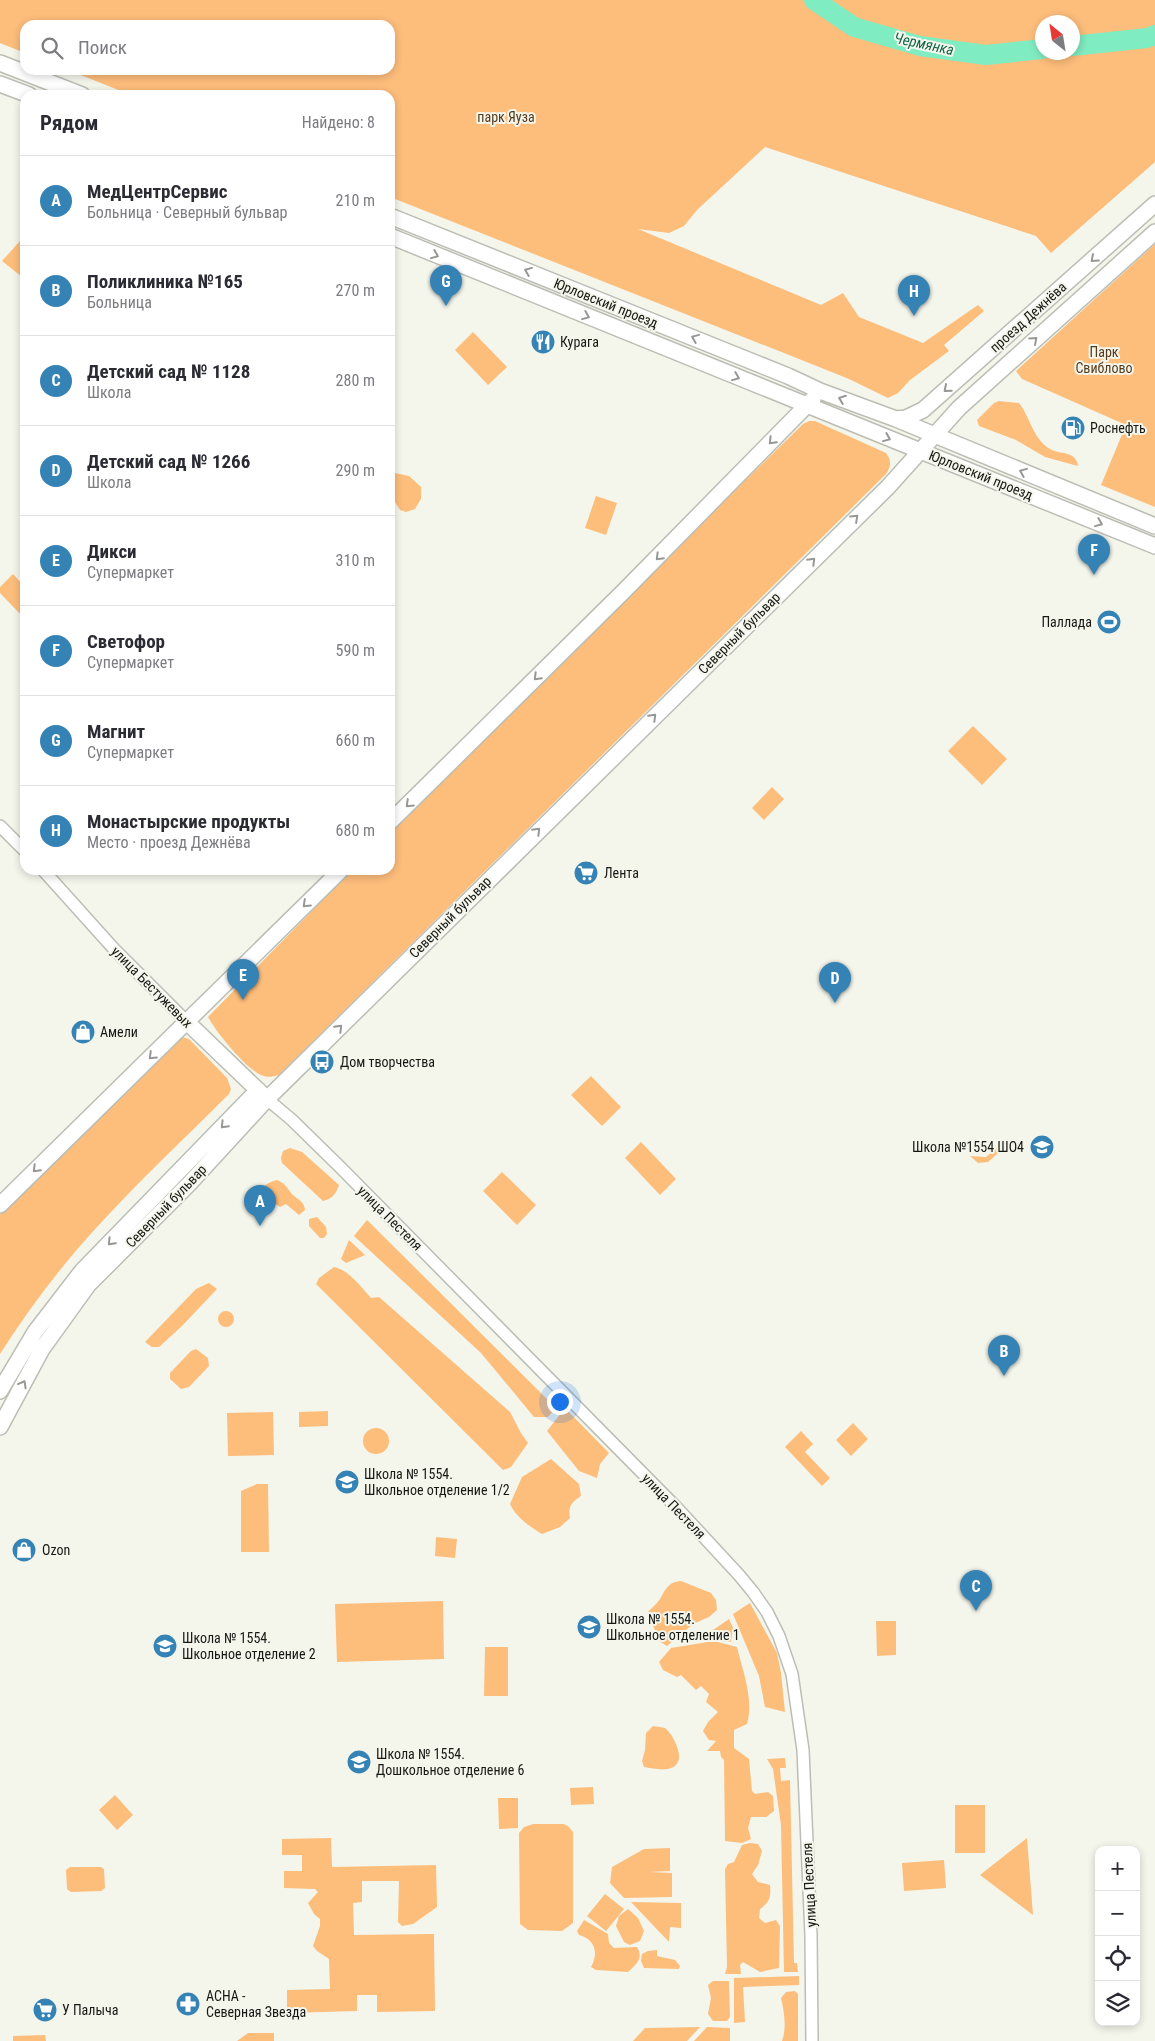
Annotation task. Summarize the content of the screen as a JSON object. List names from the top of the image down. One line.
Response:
{"streets":{"main road":["Юрловский проезд","проезд Дежнёва","Северный бульвар","улица Бестужевых"],"street":["улица Пестеля"]},"crossings":[["Юрловский проезд","проезд Дежнёва"],["Юрловский проезд","Северный бульвар"],["проезд Дежнёва","Северный бульвар"],["Северный бульвар","улица Бестужевых"],["Северный бульвар","улица Пестеля"],["улица Бестужевых","улица Пестеля"]],"water":["Чермянка"],"parks":["парк Яуза","Парк Свиблово"],"places":{"restaurant":["Курага"],"fuel station":["Роснефть"],"sports":["Паллада"],"supermarket":["Лента","У Палыча"],"shop":["Амели","Ozon"],"bus stop":["Дом творчества"],"school or university":["Школа №1554 ШО4","Школа № 1554. Школьное отделение 1/2","Школа № 1554. Школьное отделение 1","Школа № 1554. Школьное отделение 2","Школа № 1554. Дошкольное отделение 6"],"pharmacy":["АСНА - Северная Звезда"]},"north":"top left","page":{"search":"Поиск","heading":["Рядом","Найдено: 8"],"list":[{"mark":"A","name":"МедЦентрСервис","note":"Больница · Северный бульвар","value":"210 m"},{"mark":"B","name":"Поликлиника №165","note":"Больница","value":"270 m"},{"mark":"C","name":"Детский сад № 1128","note":"Школа","value":"280 m"},{"mark":"D","name":"Детский сад № 1266","note":"Школа","value":"290 m"},{"mark":"E","name":"Дикси","note":"Супермаркет","value":"310 m"},{"mark":"F","name":"Светофор","note":"Супермаркет","value":"590 m"},{"mark":"G","name":"Магнит","note":"Супермаркет","value":"660 m"},{"mark":"H","name":"Монастырские продукты","note":"Место · проезд Дежнёва","value":"680 m"}],"pins":["G","H","F","E","D","A","B","C"],"map_buttons":["+","−"]}}
